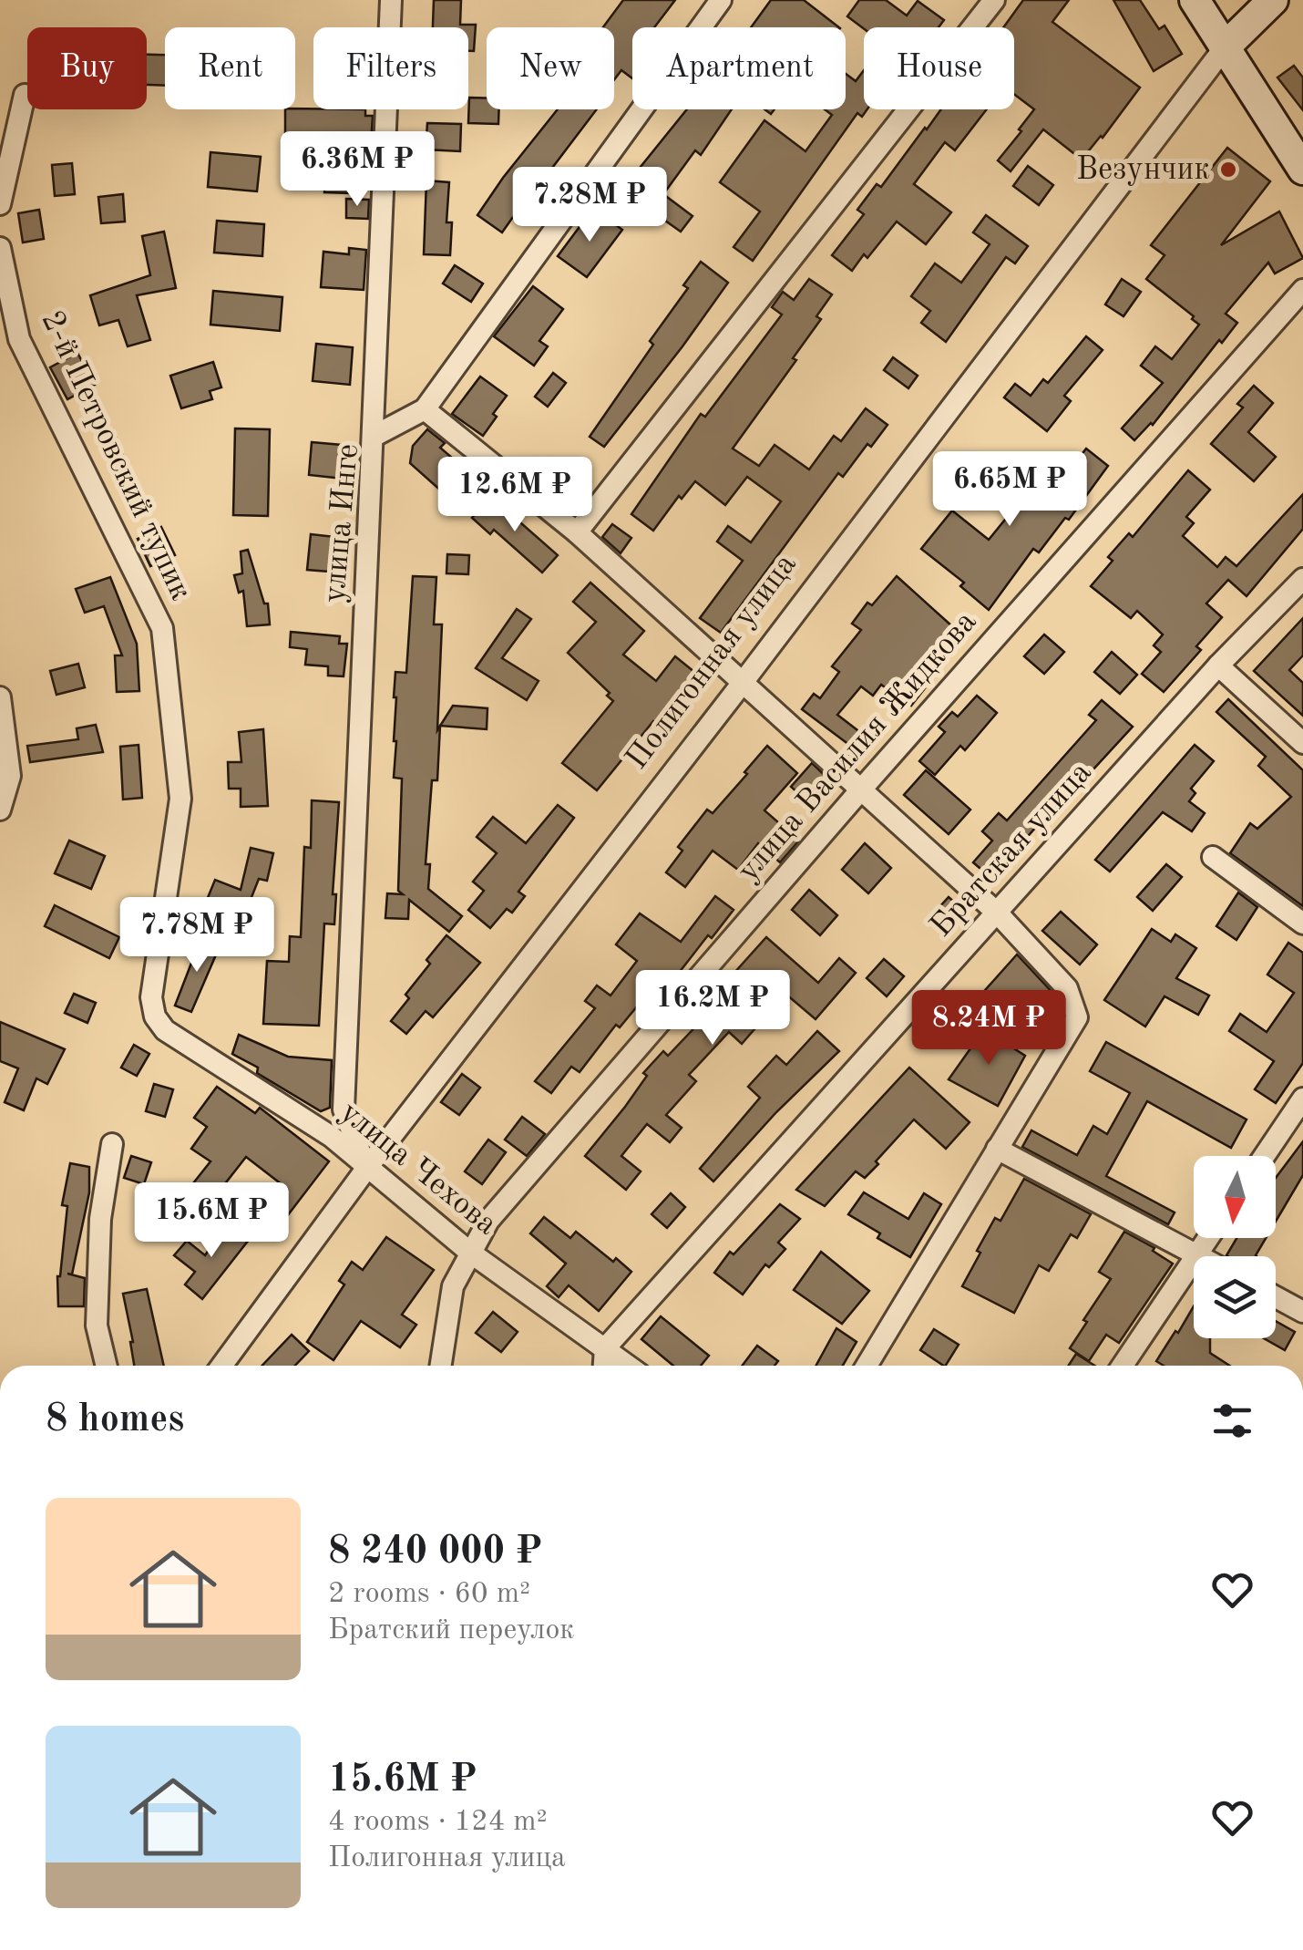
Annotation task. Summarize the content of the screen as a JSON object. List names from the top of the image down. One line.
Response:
{"streets":{"main road":["Полигонная улица"],"street":["2-й Петровский тупик","улица Инге","улица Василия Жидкова","Братская улица","улица Чехова"]},"crossings":[["2-й Петровский тупик","улица Чехова"],["улица Инге","Полигонная улица"],["улица Инге","улица Чехова"],["Полигонная улица","улица Чехова"],["улица Василия Жидкова","улица Чехова"],["Братская улица","улица Чехова"]],"places":["Везунчик"],"north":"bottom","page":{"chip":["Buy","Rent","Filters","New","Apartment","House"],"price":["6.36M ₽","7.28M ₽","6.65M ₽","12.6M ₽","7.78M ₽","16.2M ₽","8.24M ₽","15.6M ₽"],"heading":"8 homes","list":[{"name":"8 240 000 ₽","note":"2 rooms · 60 m² · Братский переулок"},{"name":"15.6M ₽","note":"4 rooms · 124 m² · Полигонная улица"}]}}
